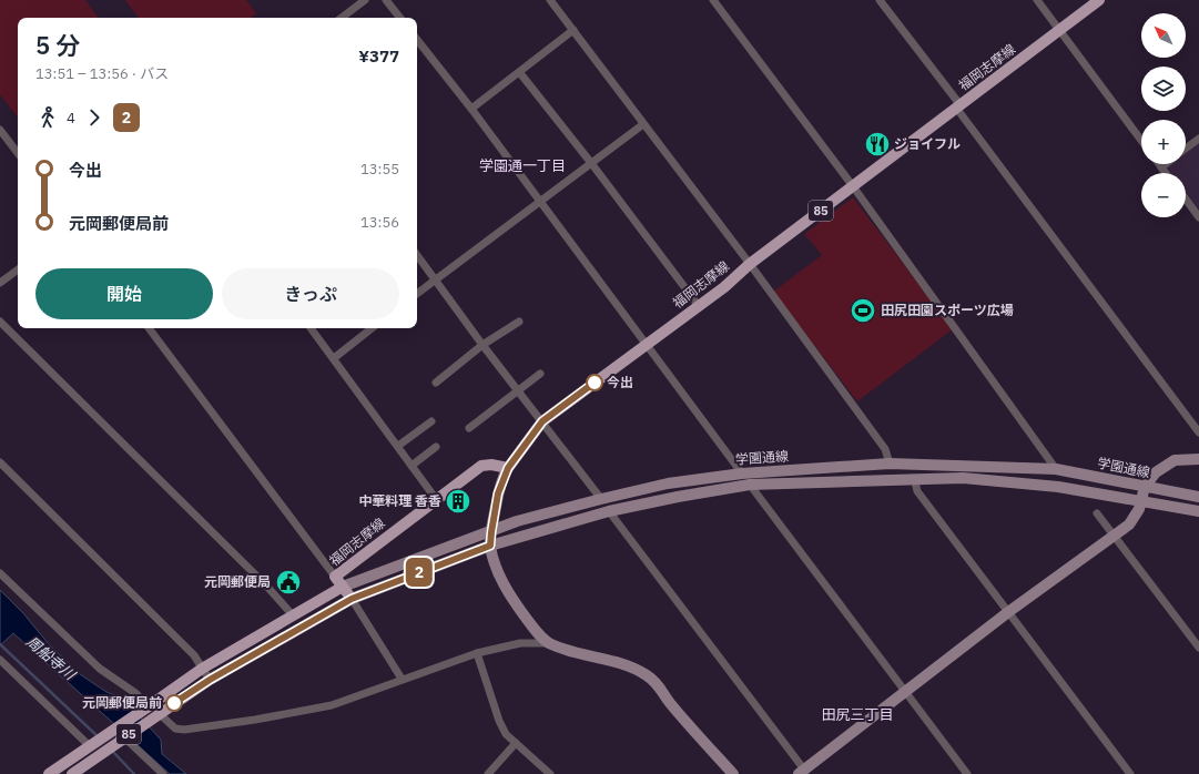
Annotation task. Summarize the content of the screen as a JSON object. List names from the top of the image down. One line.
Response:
{"streets":{"main road":["福岡志摩線","85"],"street":["学園通線"]},"crossings":[["福岡志摩線","85"],["福岡志摩線","学園通線"]],"districts":["学園通一丁目","田尻三丁目"],"water":["周船寺川"],"places":{"restaurant":["ジョイフル"],"sports":["田尻田園スポーツ広場"],"other":["今出","元岡郵便局前"],"building":["中華料理 香香"],"public building":["元岡郵便局"]},"lines":["bus line 2"],"north":"top left","page":{"on_map":"2","map_buttons":["+","−"],"heading":["5 分","13:51 – 13:56 · バス","¥377"],"legs":["4","2"],"list":[{"name":"今出","value":"13:55"},{"name":"元岡郵便局前","value":"13:56"}],"buttons":["開始","きっぷ"]}}
